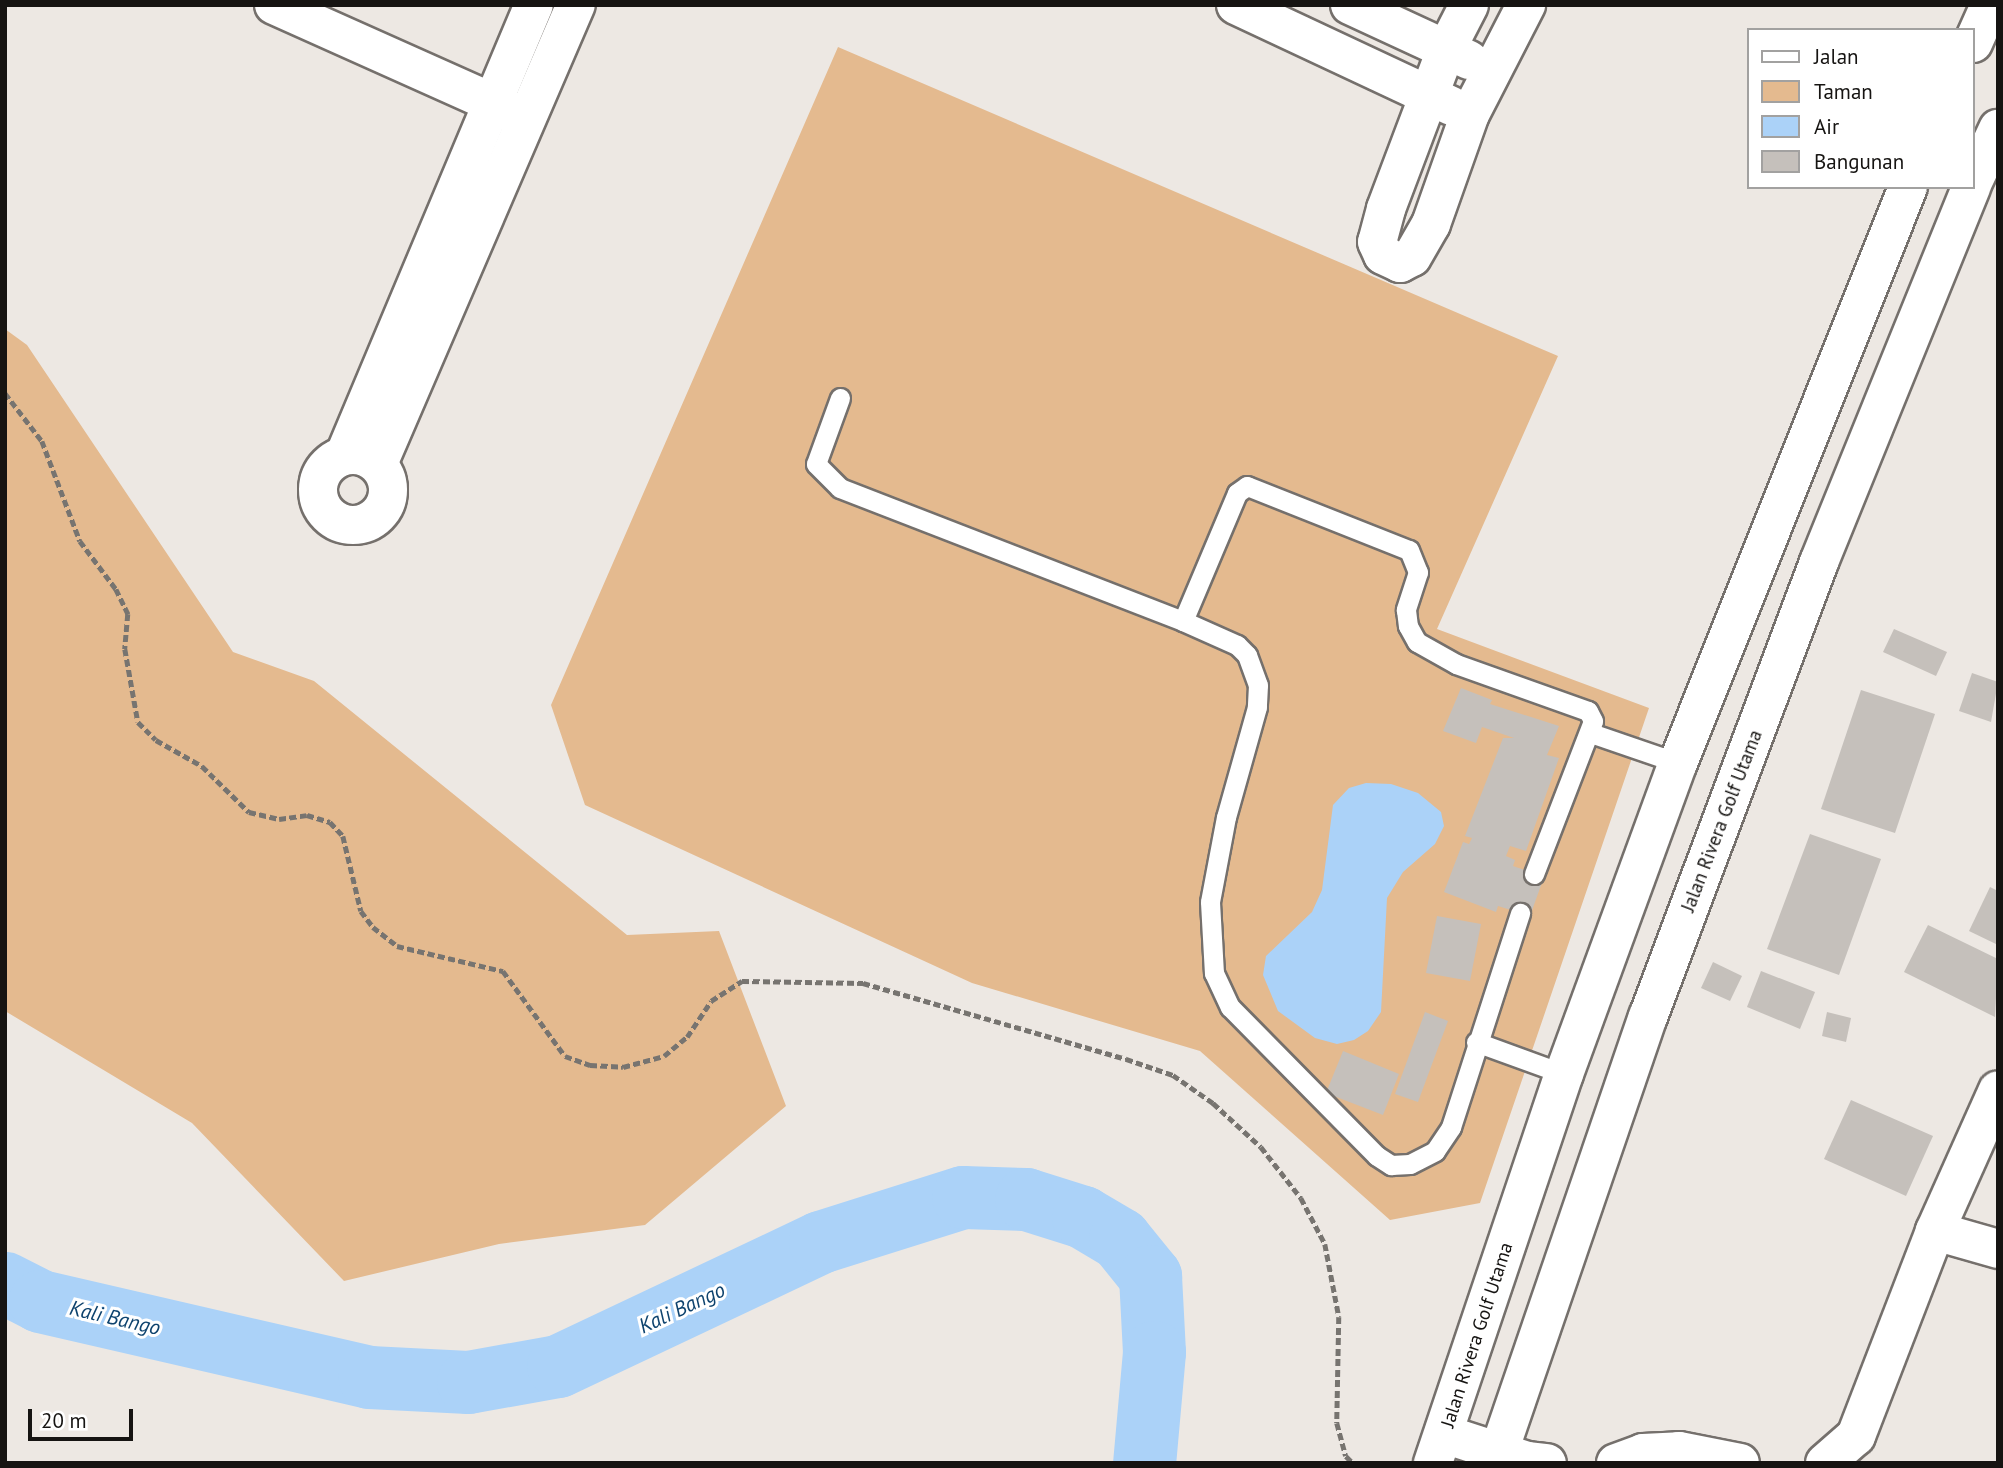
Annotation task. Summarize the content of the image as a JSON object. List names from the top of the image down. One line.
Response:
{"streets":{"street":["Jalan Rivera Golf Utama"]},"water":["Kali Bango"],"legend":["Jalan","Taman","Air","Bangunan"],"scale_bar":"20 m"}
